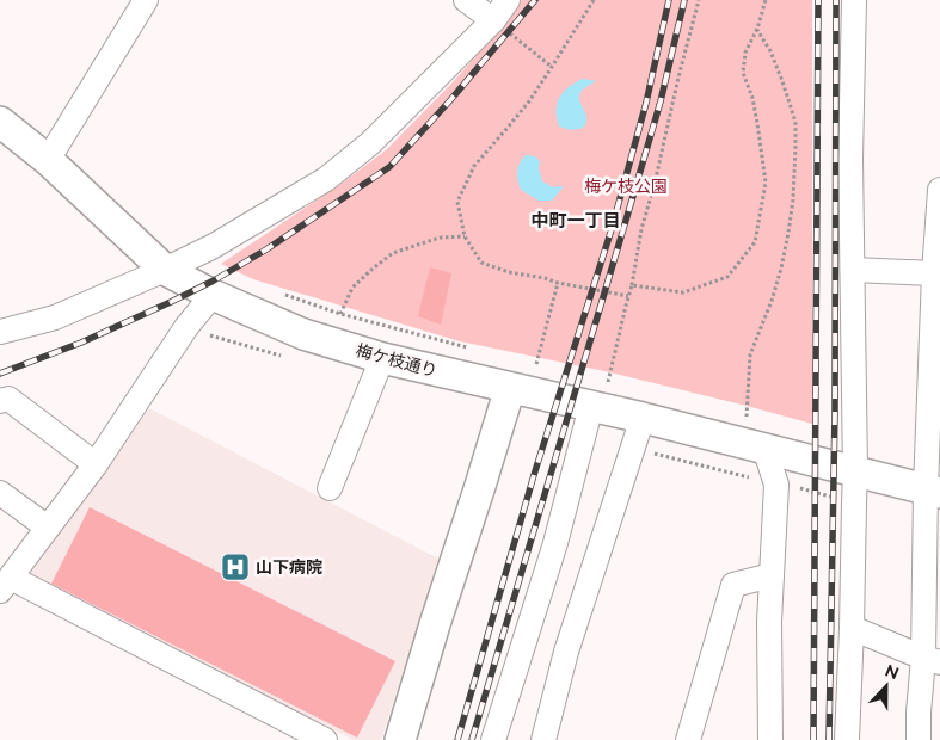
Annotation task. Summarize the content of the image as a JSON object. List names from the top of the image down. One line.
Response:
{"streets":{"street":["梅ケ枝通り"]},"districts":["中町一丁目"],"parks":["梅ケ枝公園"],"places":{"hospital":["山下病院"]},"north":"top"}
